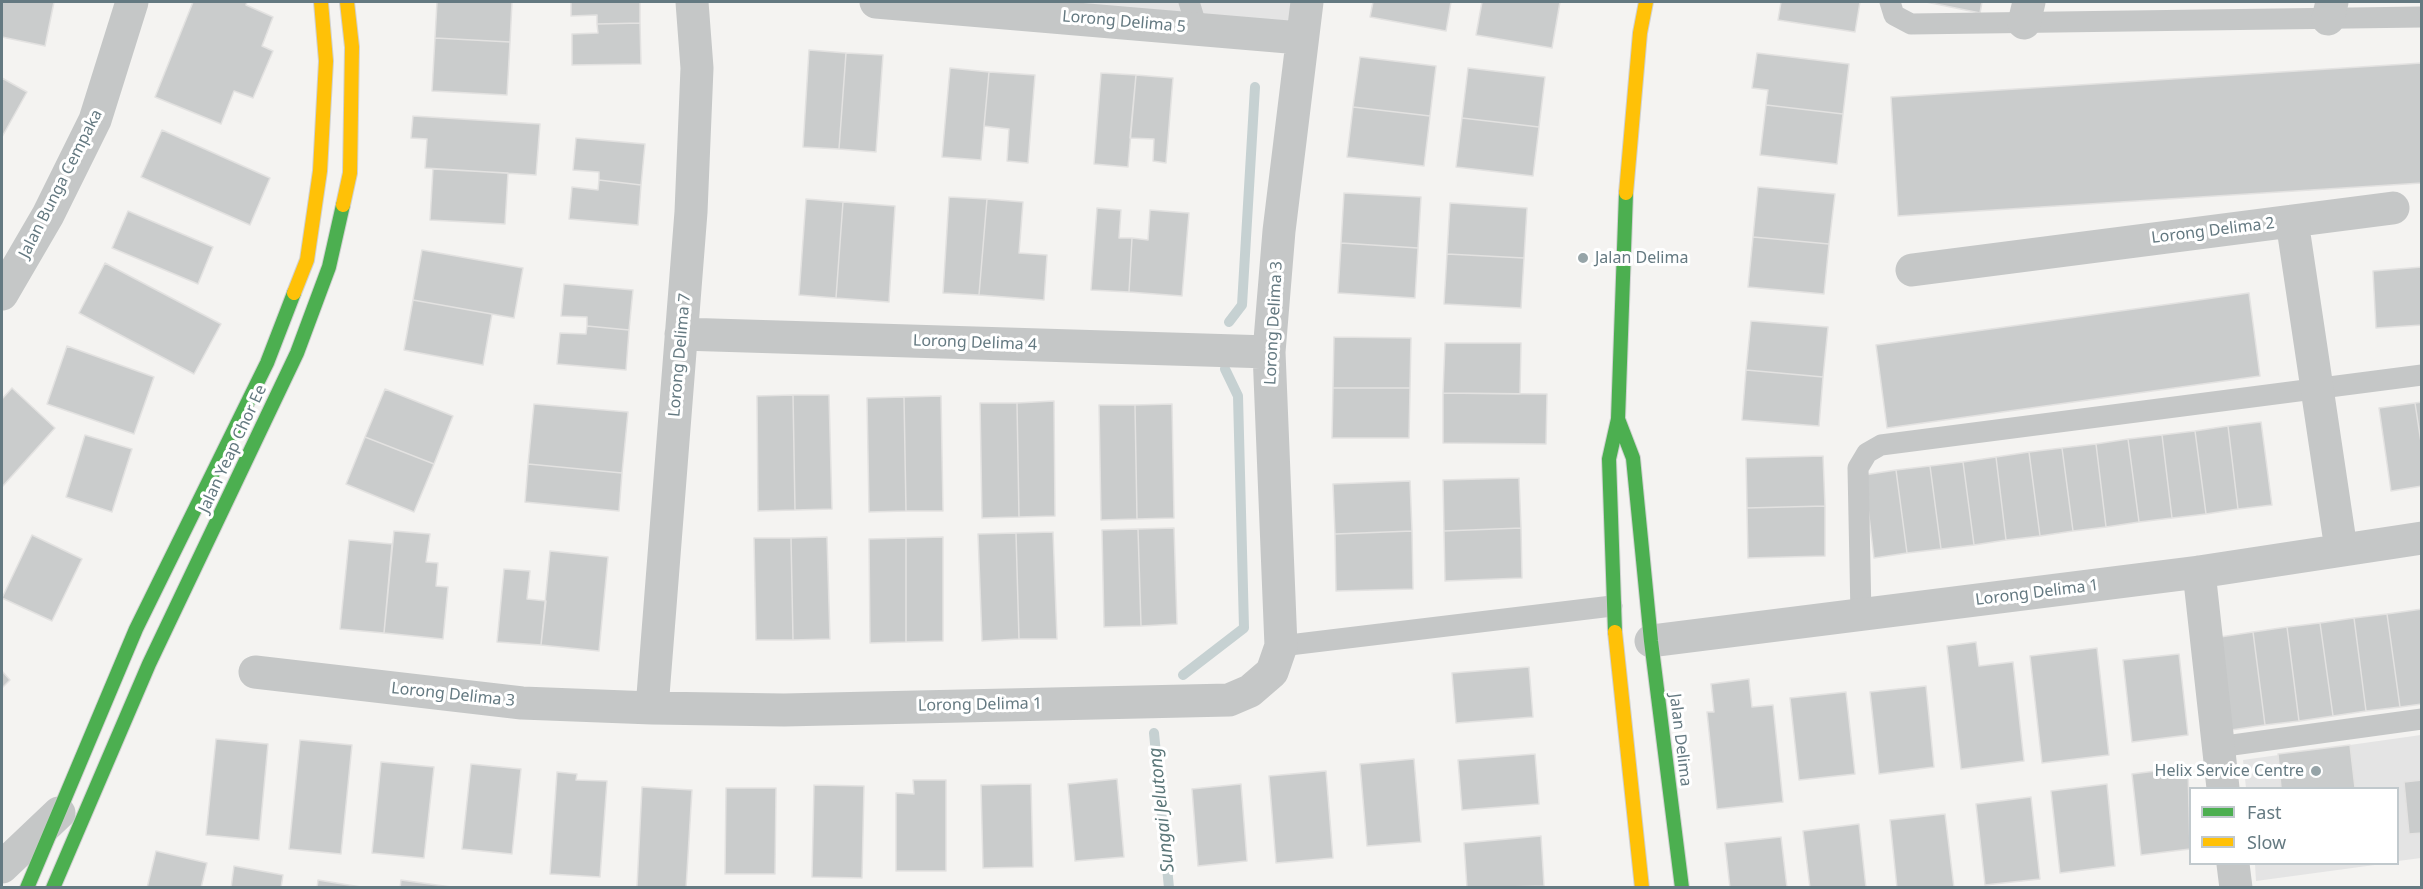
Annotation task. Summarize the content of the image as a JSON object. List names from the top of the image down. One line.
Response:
{"streets":{"main road":["Jalan Yeap Chor Ee","Jalan Delima"],"street":["Lorong Delima 5","Jalan Bunga Cempaka","Lorong Delima 2","Lorong Delima 3","Lorong Delima 4","Lorong Delima 7","Lorong Delima 1"]},"crossings":[["Lorong Delima 5","Lorong Delima 3"],["Lorong Delima 2","Lorong Delima 1"],["Lorong Delima 3","Lorong Delima 4"],["Lorong Delima 3","Lorong Delima 7"],["Lorong Delima 3","Lorong Delima 1"],["Lorong Delima 4","Lorong Delima 7"],["Lorong Delima 7","Lorong Delima 1"],["Lorong Delima 1","Jalan Delima"]],"water":["Sungai Jelutong"],"places":["Jalan Delima","Helix Service Centre"],"legend":["Fast","Slow"]}
